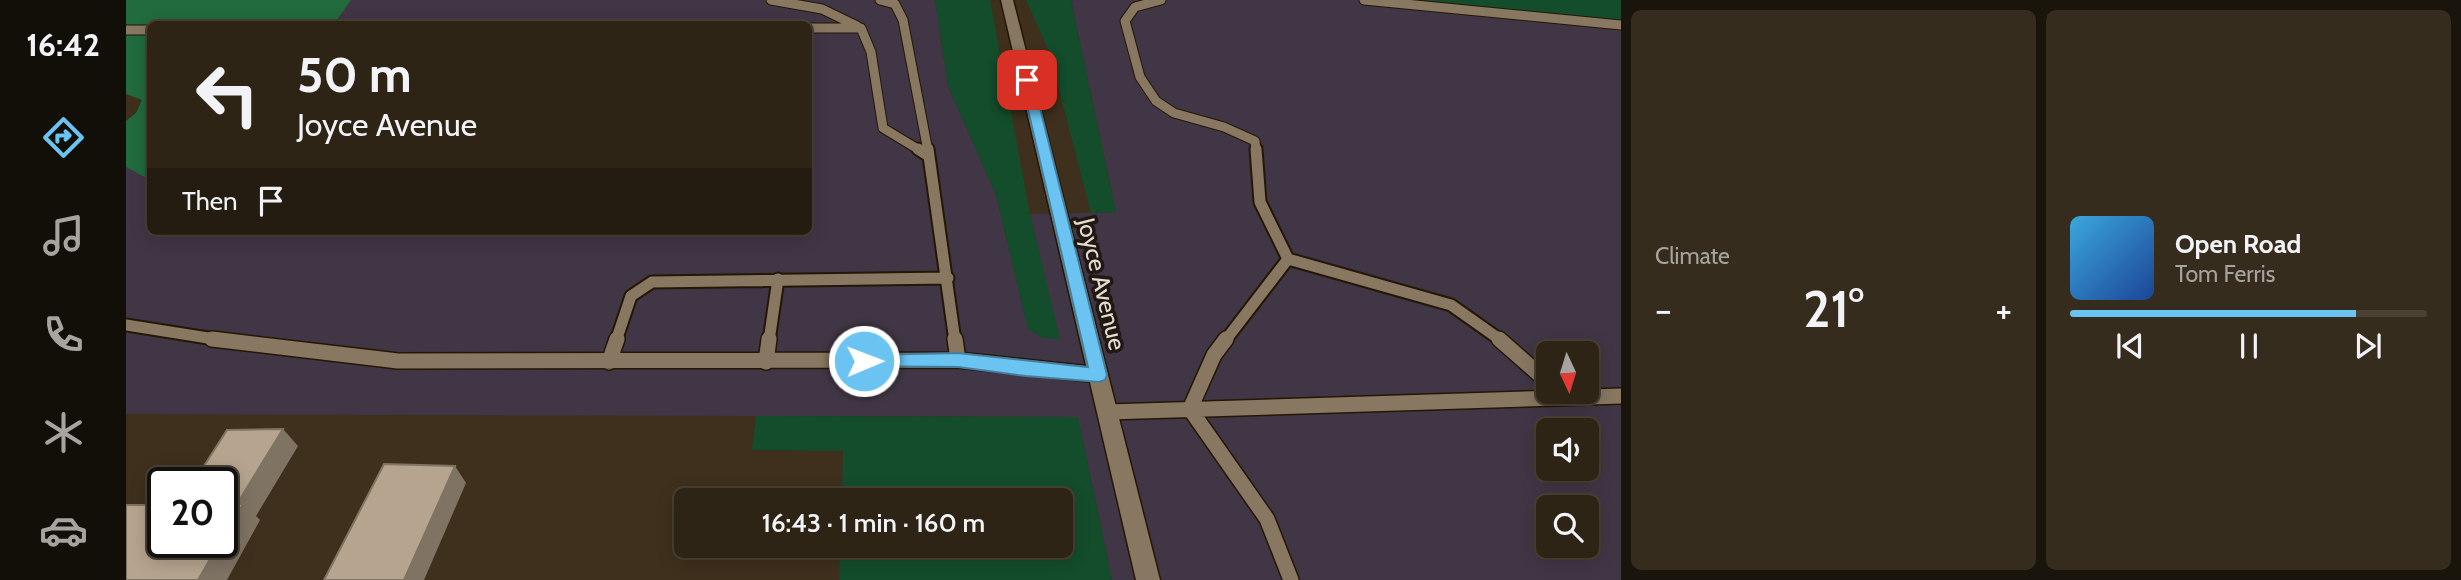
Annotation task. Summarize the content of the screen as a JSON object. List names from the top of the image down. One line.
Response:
{"streets":{"street":["Joyce Avenue"]},"north":"bottom","page":{"tabs":"16:42","tile":"Climate","turn":["50 m","Joyce Avenue"],"then":"Then","song":["Open Road","Tom Ferris"],"heat":["−","21°","+"],"limit":"20","trip":"16:43 · 1 min · 160 m"}}
